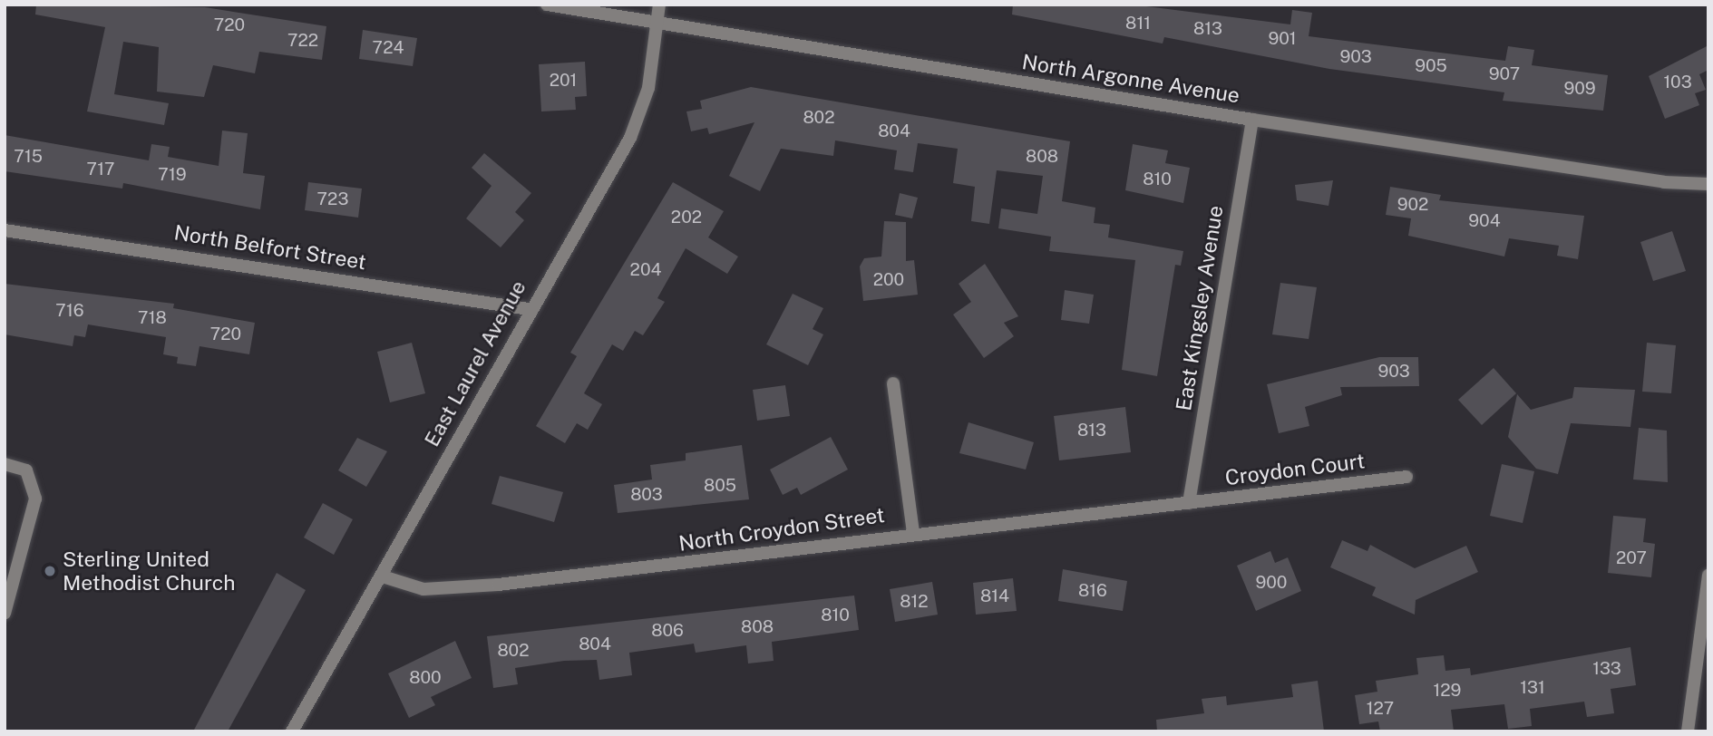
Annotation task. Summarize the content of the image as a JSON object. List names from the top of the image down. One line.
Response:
{"streets":{"street":["North Argonne Avenue","North Belfort Street","East Kingsley Avenue","East Laurel Avenue","Croydon Court","North Croydon Street"]},"crossings":[["North Argonne Avenue","East Kingsley Avenue"],["North Argonne Avenue","East Laurel Avenue"],["North Belfort Street","East Laurel Avenue"],["East Kingsley Avenue","Croydon Court"],["East Kingsley Avenue","North Croydon Street"],["East Laurel Avenue","North Croydon Street"],["Croydon Court","North Croydon Street"]],"places":["Sterling United Methodist Church"],"house_numbers":["811","720","813","901","722","724","903","905","907","201","103","909","802","804","715","808","717","719","810","723","902","202","904","204","200","716","718","720","903","813","805","803","207","900","816","814","812","810","808","806","804","802","133","800","131","129","127"]}
